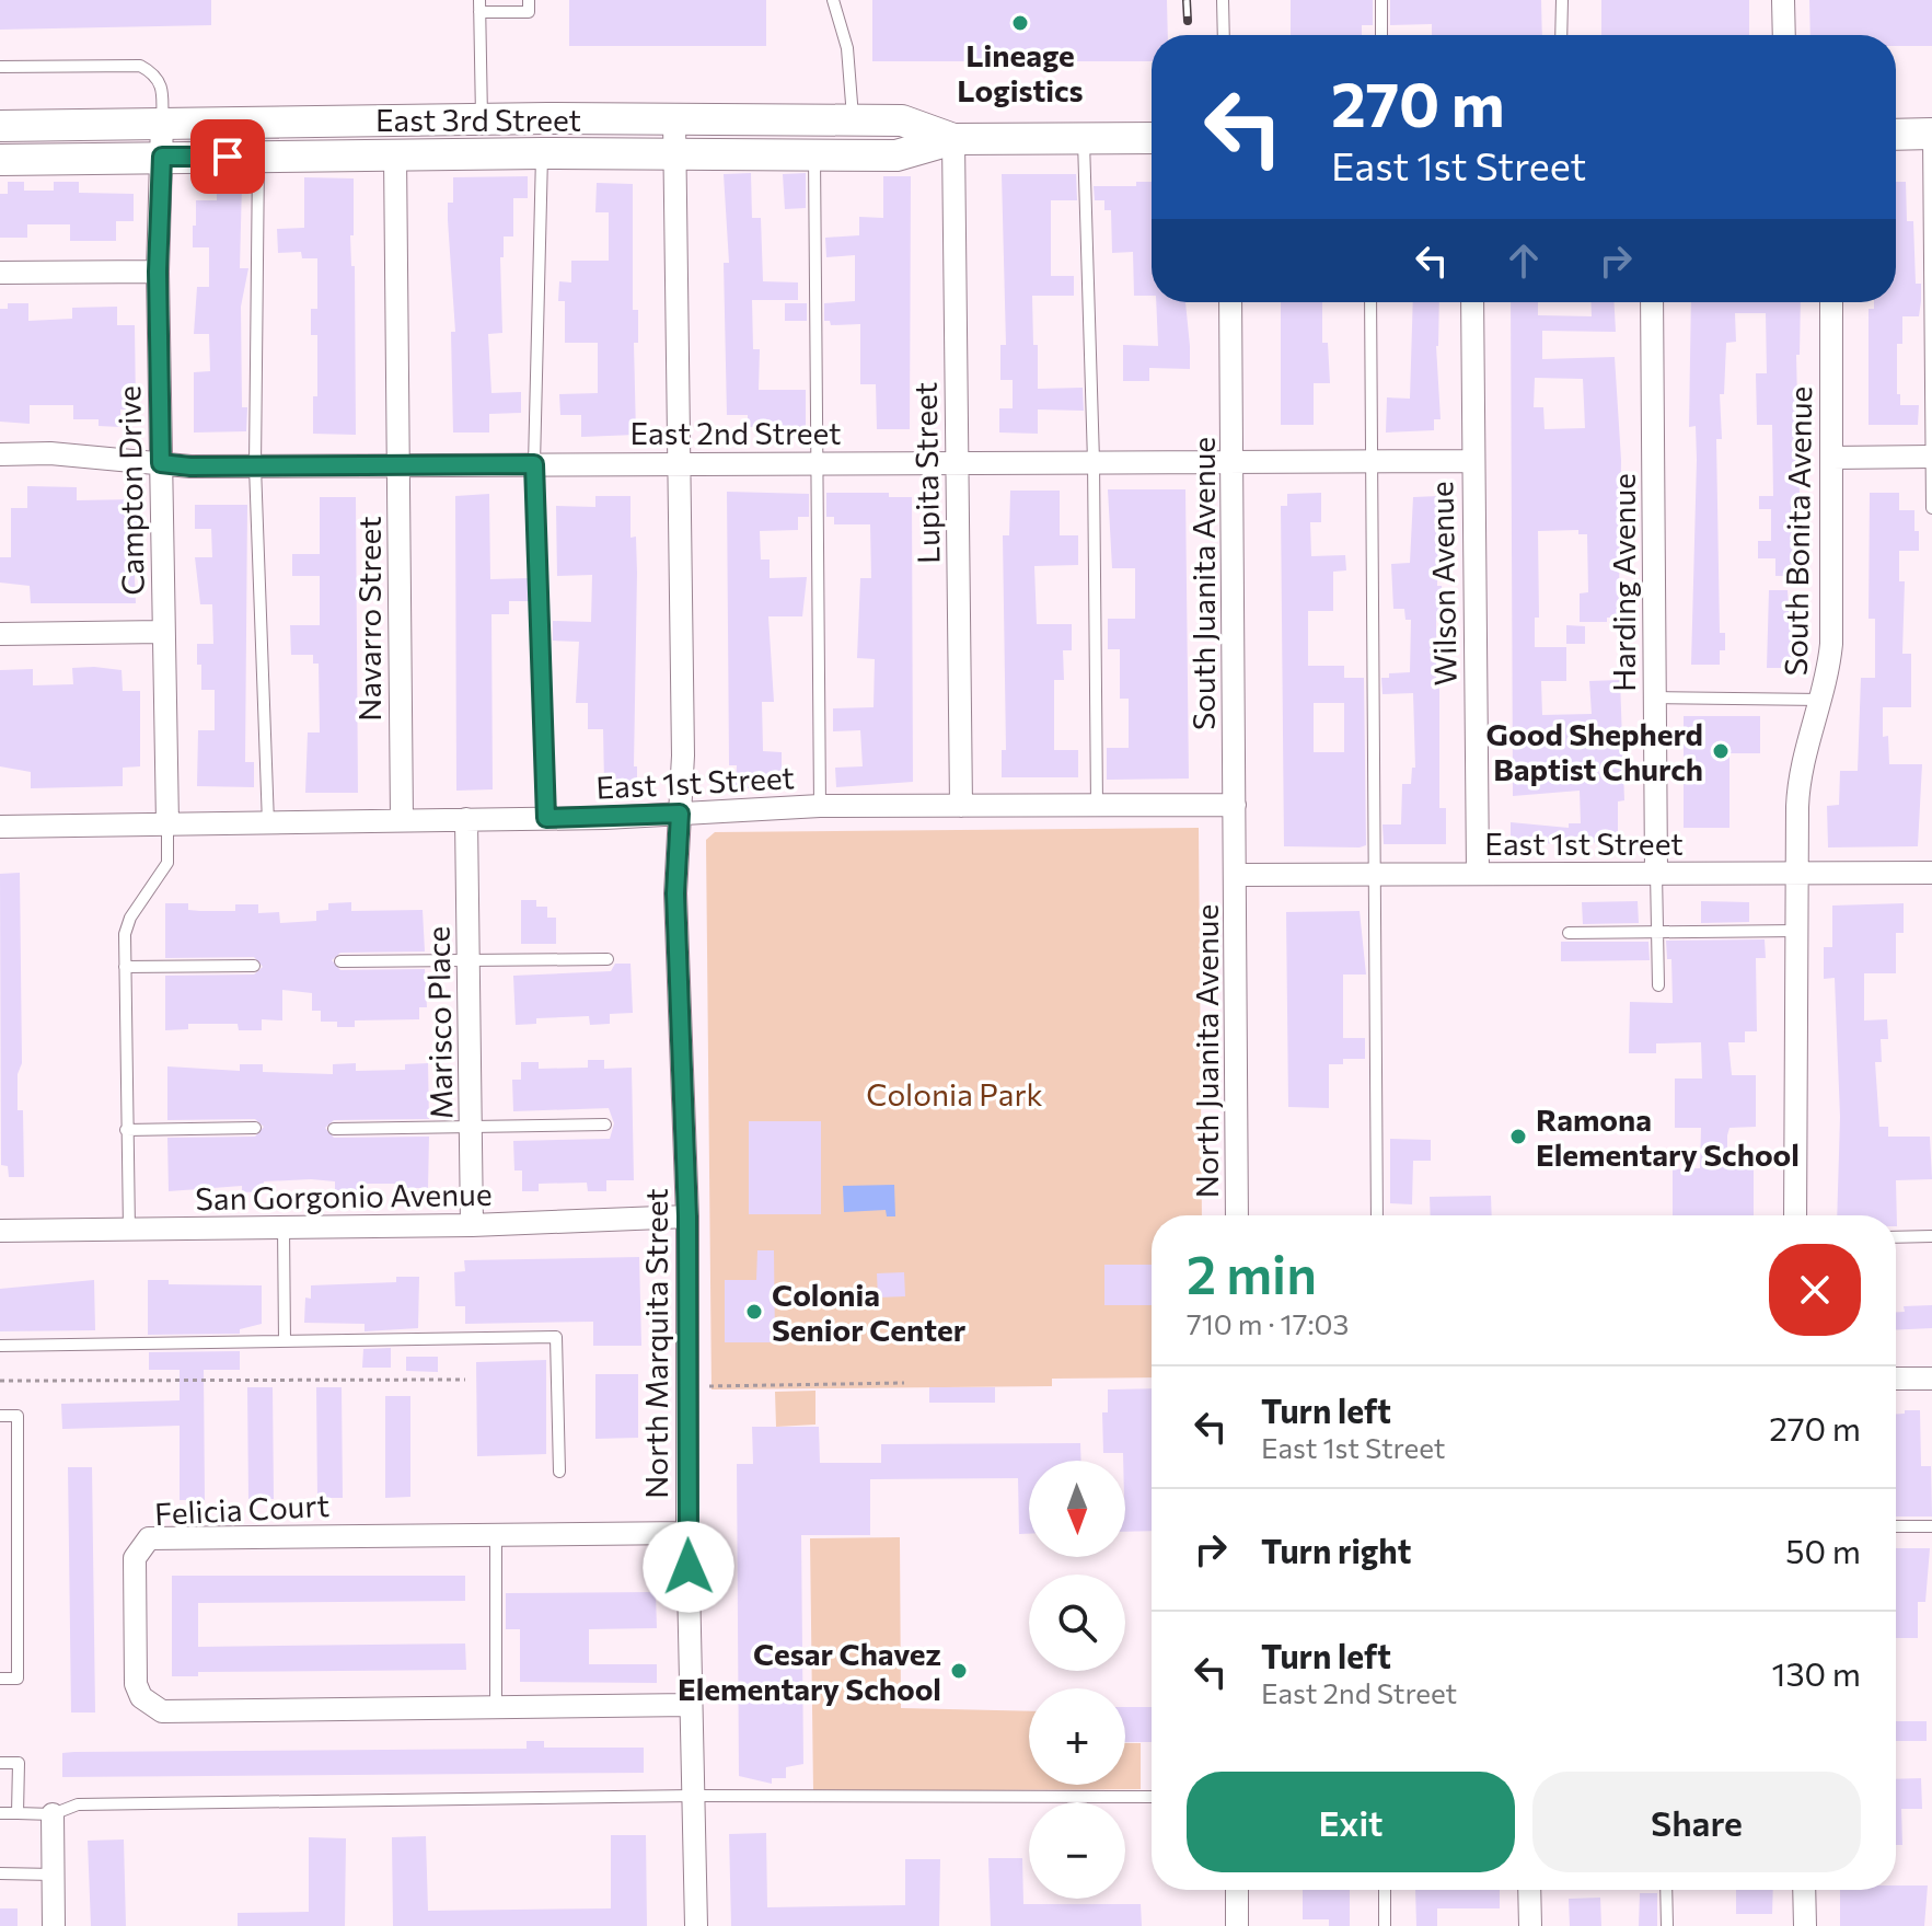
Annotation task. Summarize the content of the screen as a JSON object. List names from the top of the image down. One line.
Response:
{"streets":{"street":["East 3rd Street","East 2nd Street","Lupita Street","Campton Drive","South Bonita Avenue","Harding Avenue","South Juanita Avenue","Wilson Avenue","Navarro Street","East 1st Street","Marisco Place","North Juanita Avenue","San Gorgonio Avenue","North Marquita Street","Felicia Court"]},"crossings":[["East 3rd Street","Lupita Street"],["East 3rd Street","Campton Drive"],["East 3rd Street","Navarro Street"],["East 3rd Street","North Marquita Street"],["East 2nd Street","Lupita Street"],["East 2nd Street","Campton Drive"],["East 2nd Street","South Juanita Avenue"],["East 2nd Street","Wilson Avenue"],["East 2nd Street","Navarro Street"],["East 2nd Street","North Marquita Street"],["Lupita Street","East 1st Street"],["Campton Drive","East 1st Street"],["South Bonita Avenue","East 1st Street"],["Harding Avenue","East 1st Street"],["South Juanita Avenue","East 1st Street"],["South Juanita Avenue","North Juanita Avenue"],["Wilson Avenue","East 1st Street"],["Navarro Street","East 1st Street"],["East 1st Street","Marisco Place"],["East 1st Street","North Juanita Avenue"],["East 1st Street","North Marquita Street"],["Marisco Place","San Gorgonio Avenue"],["San Gorgonio Avenue","North Marquita Street"],["North Marquita Street","Felicia Court"]],"parks":["Colonia Park"],"places":["Lineage Logistics","Good Shepherd Baptist Church","Ramona Elementary School","Colonia Senior Center","Cesar Chavez Elementary School"],"north":"bottom","page":{"turn":["270 m","East 1st Street"],"heading":["2 min","710 m · 17:03"],"list":[{"name":"Turn left","note":"East 1st Street","value":"270 m"},{"name":"Turn right","value":"50 m"},{"name":"Turn left","note":"East 2nd Street","value":"130 m"}],"map_buttons":["+","−"],"buttons":["Exit","Share"]}}
